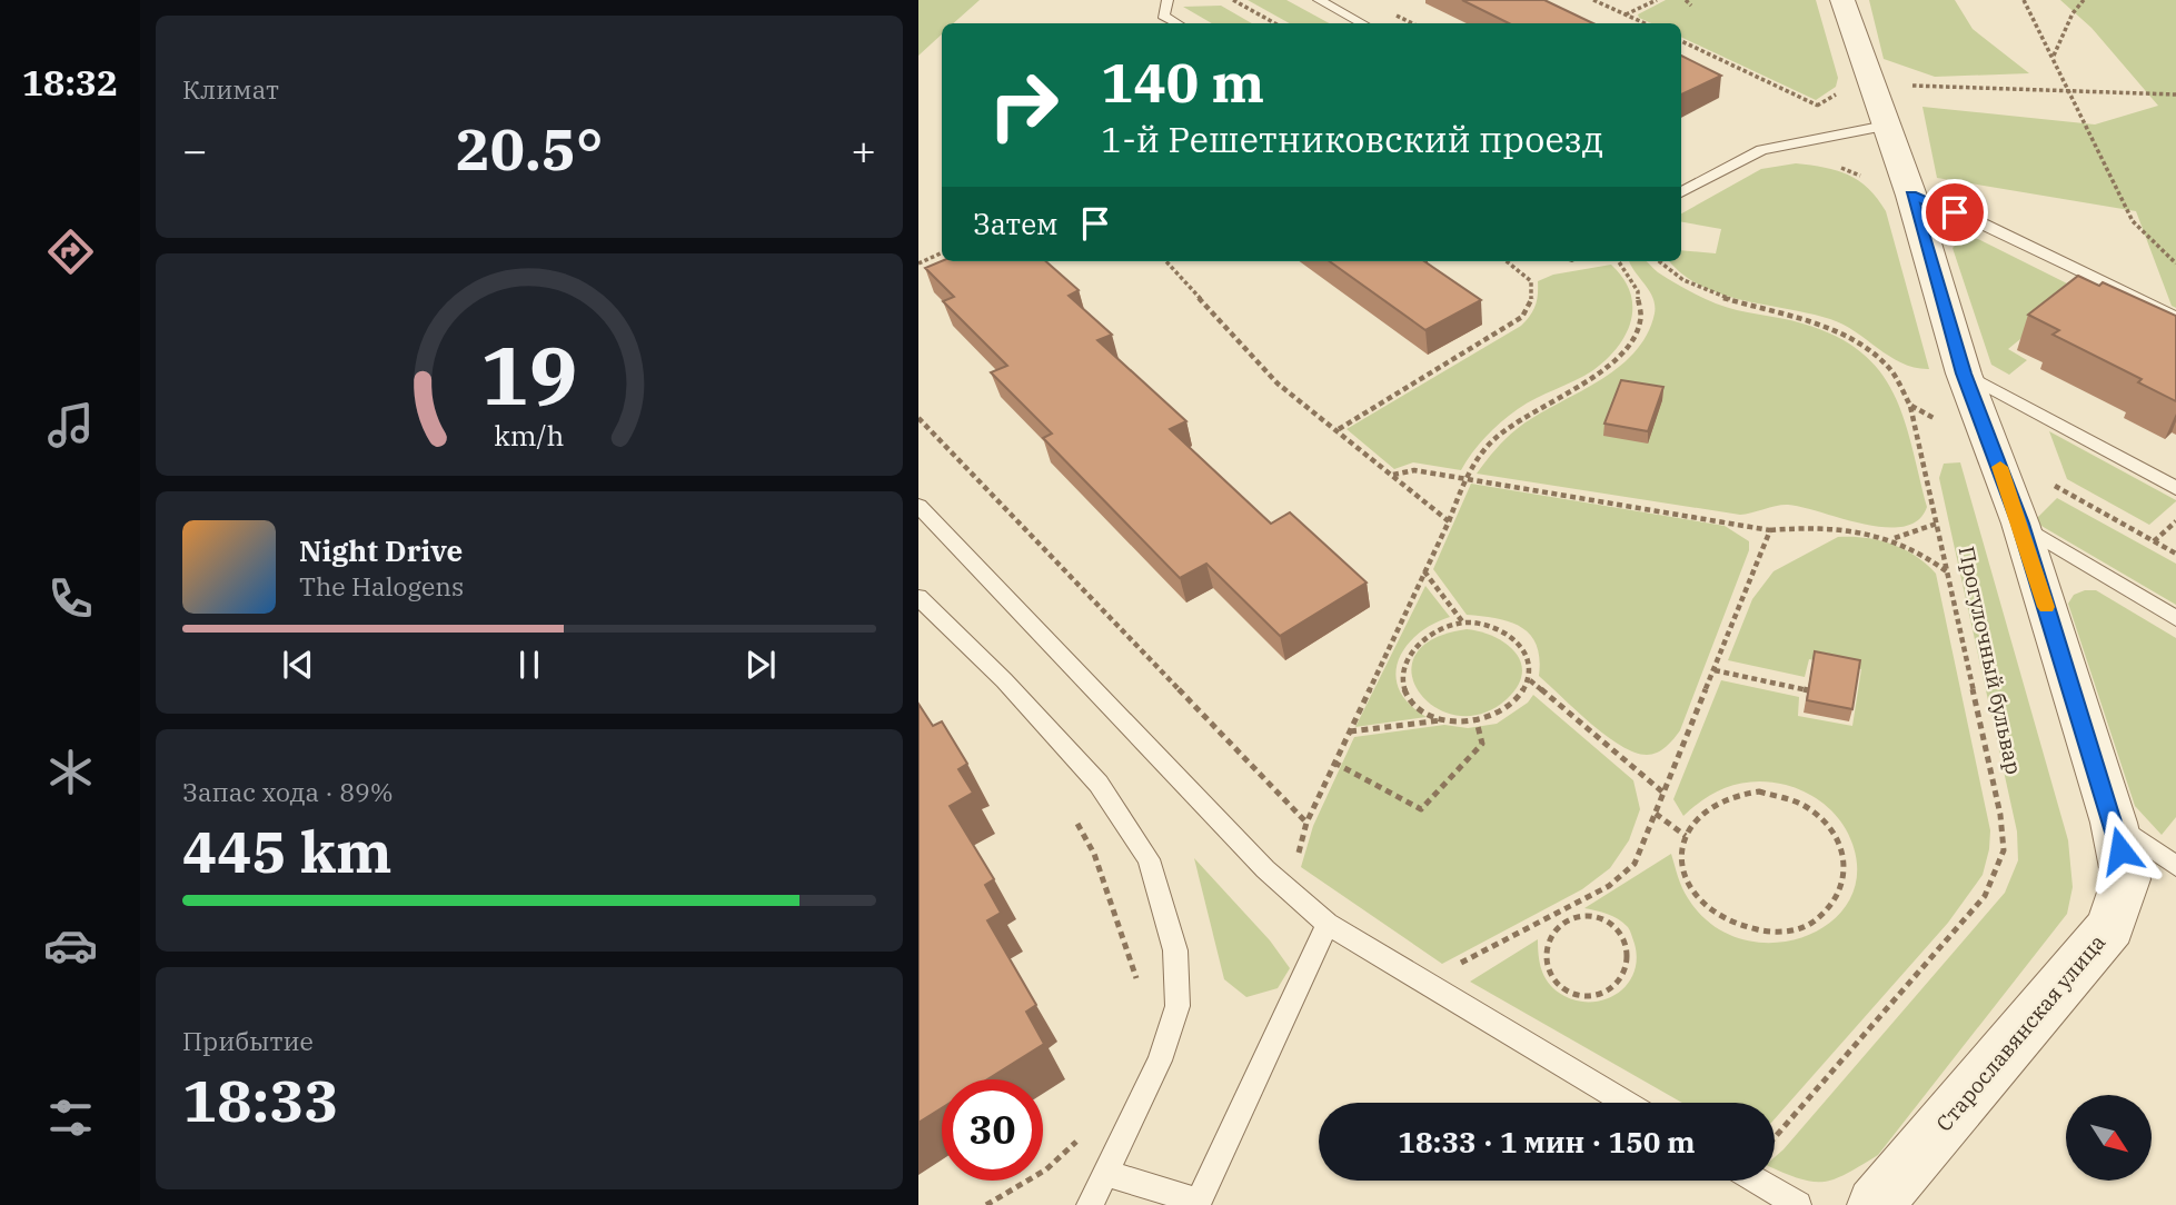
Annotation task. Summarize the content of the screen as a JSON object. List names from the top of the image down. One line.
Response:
{"streets":{"street":["Старославянская улица"],"path":["Прогулочный бульвар"]},"north":"bottom right","page":{"tabs":"18:32","tile":["Климат",["Запас хода · 89%","445 km"],["Прибытие","18:33"]],"turn":["140 m","1-й Решетниковский проезд"],"heat":["−","20.5°","+"],"then":"Затем","song":["Night Drive","The Halogens"],"limit":"30","trip":"18:33 · 1 мин · 150 m","gauge":["19","km/h"]}}
